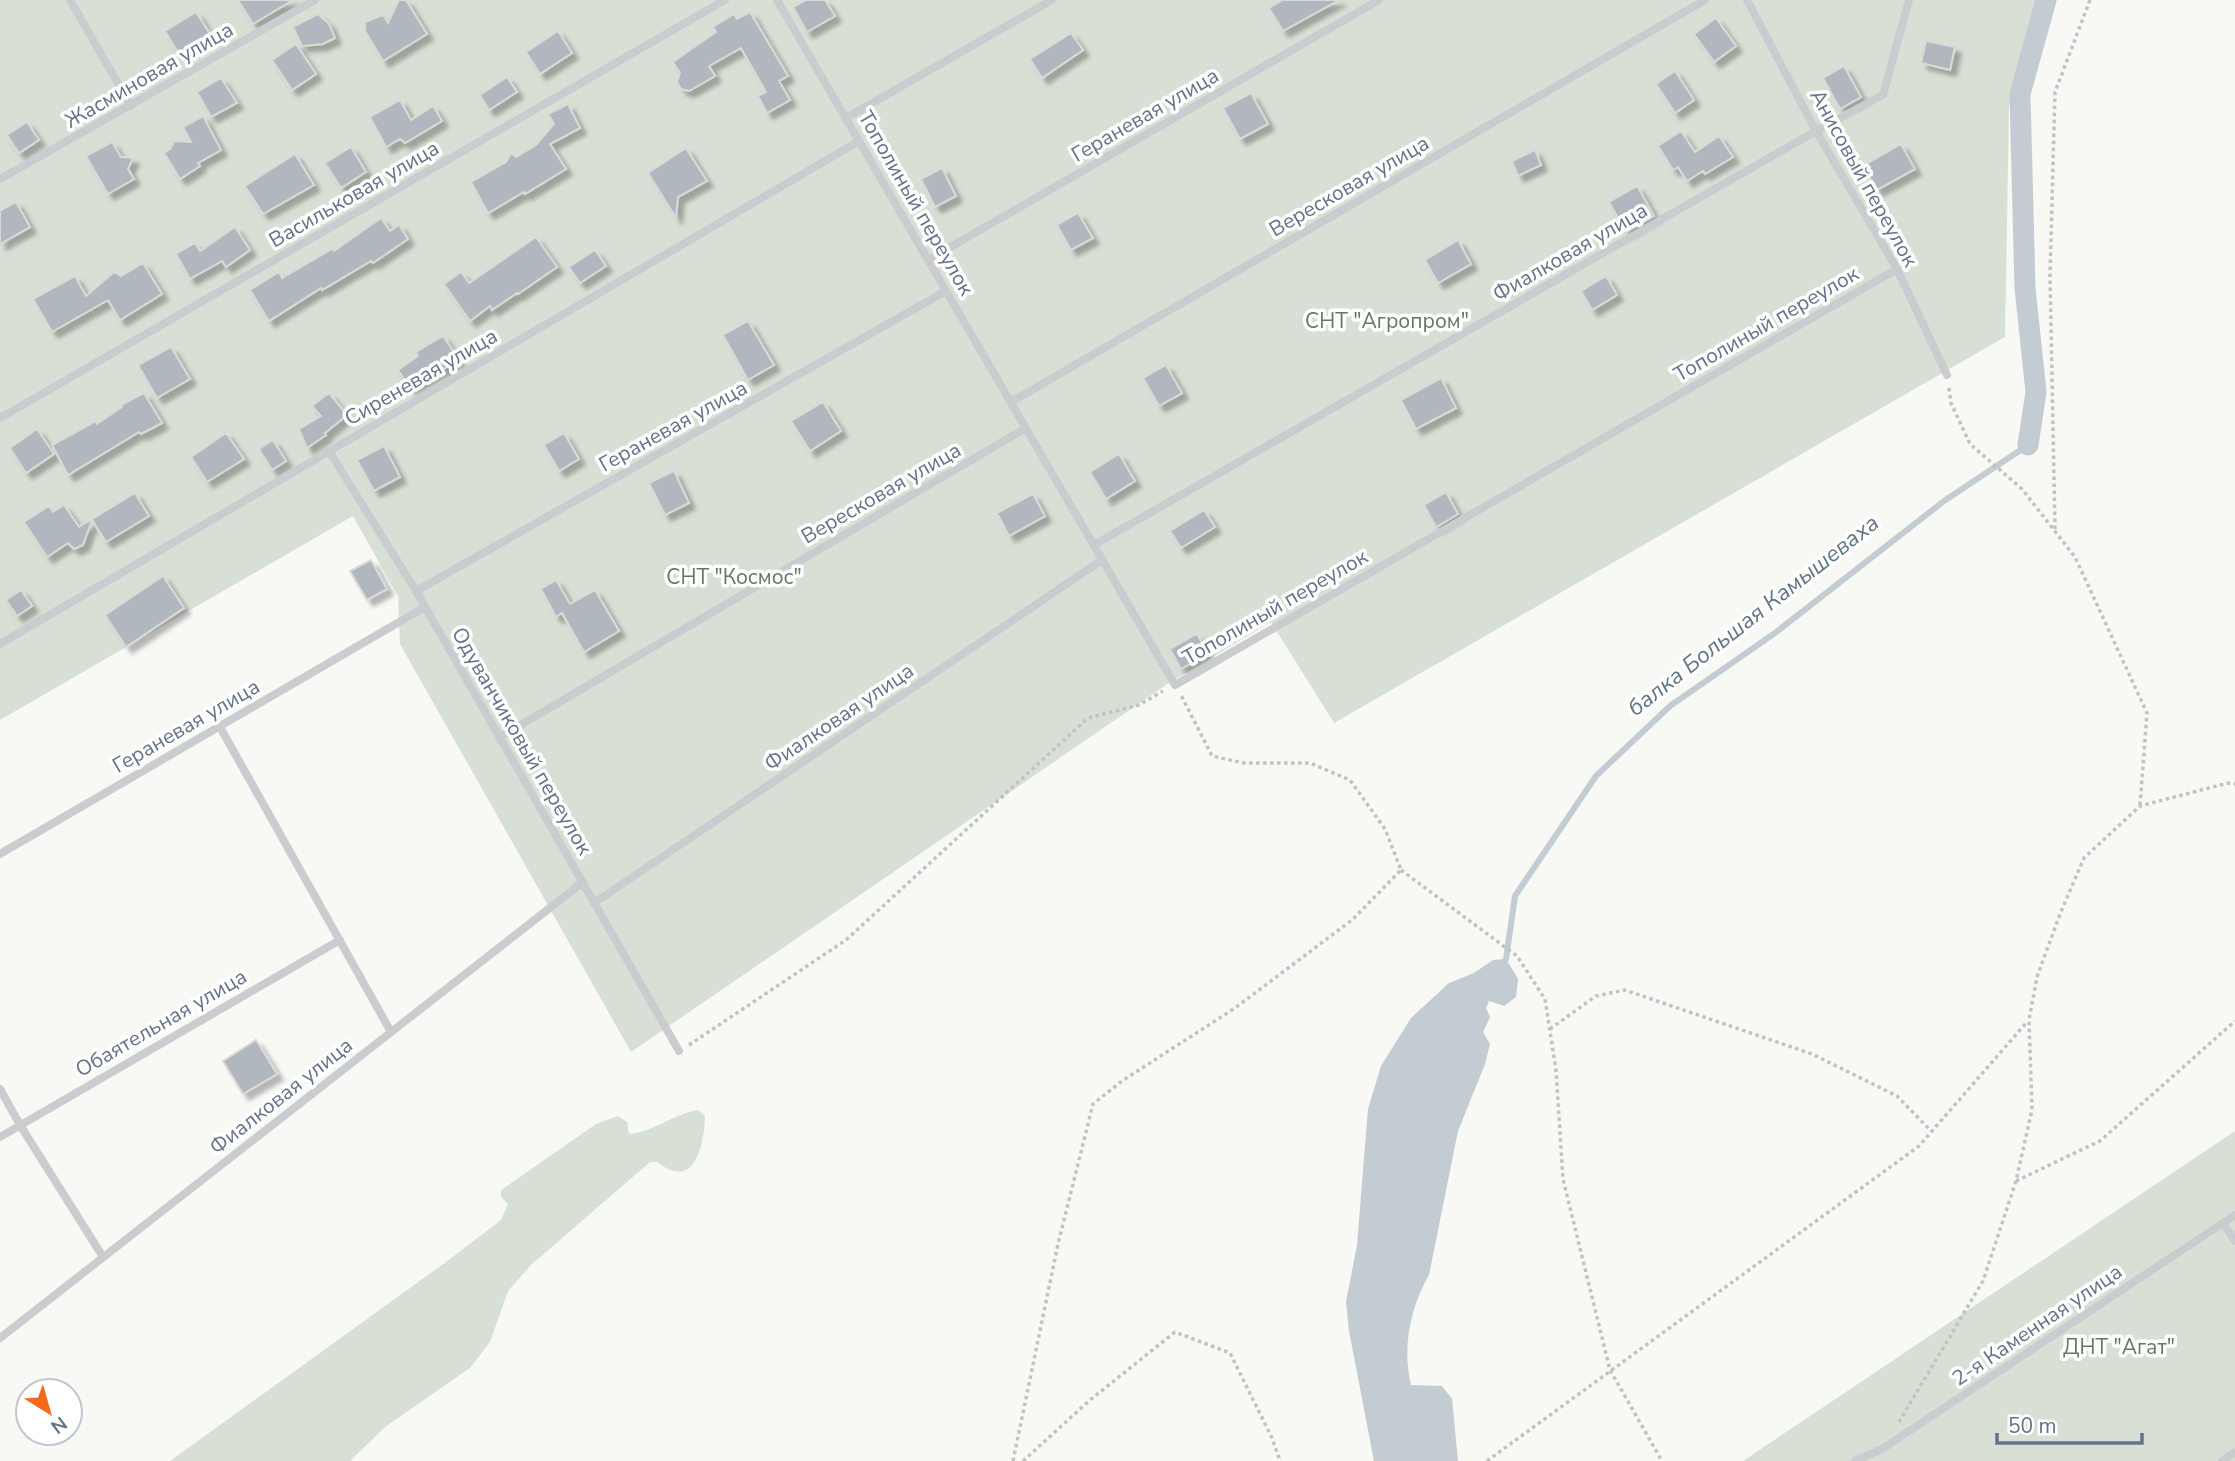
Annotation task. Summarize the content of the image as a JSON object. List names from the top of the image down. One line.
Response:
{"streets":{"lane":["Жасминовая улица","Гераневая улица","Анисовый переулок","Вересковая улица","Васильковая улица","Тополиный переулок","Фиалковая улица","Сиреневая улица","Одуванчиковый переулок","Обаятельная улица","2-я Каменная улица"]},"crossings":[["Гераневая улица","Тополиный переулок"],["Гераневая улица","Одуванчиковый переулок"],["Анисовый переулок","Тополиный переулок"],["Анисовый переулок","Фиалковая улица"],["Вересковая улица","Тополиный переулок"],["Вересковая улица","Одуванчиковый переулок"],["Тополиный переулок","Фиалковая улица"],["Тополиный переулок","Сиреневая улица"],["Фиалковая улица","Одуванчиковый переулок"],["Сиреневая улица","Одуванчиковый переулок"]],"water":["балка Большая Камышеваха"],"parks":["СНТ \"Агропром\"","СНТ \"Космос\"","ДНТ \"Агат\""],"scale_bar":"50 m","north":"bottom right"}
